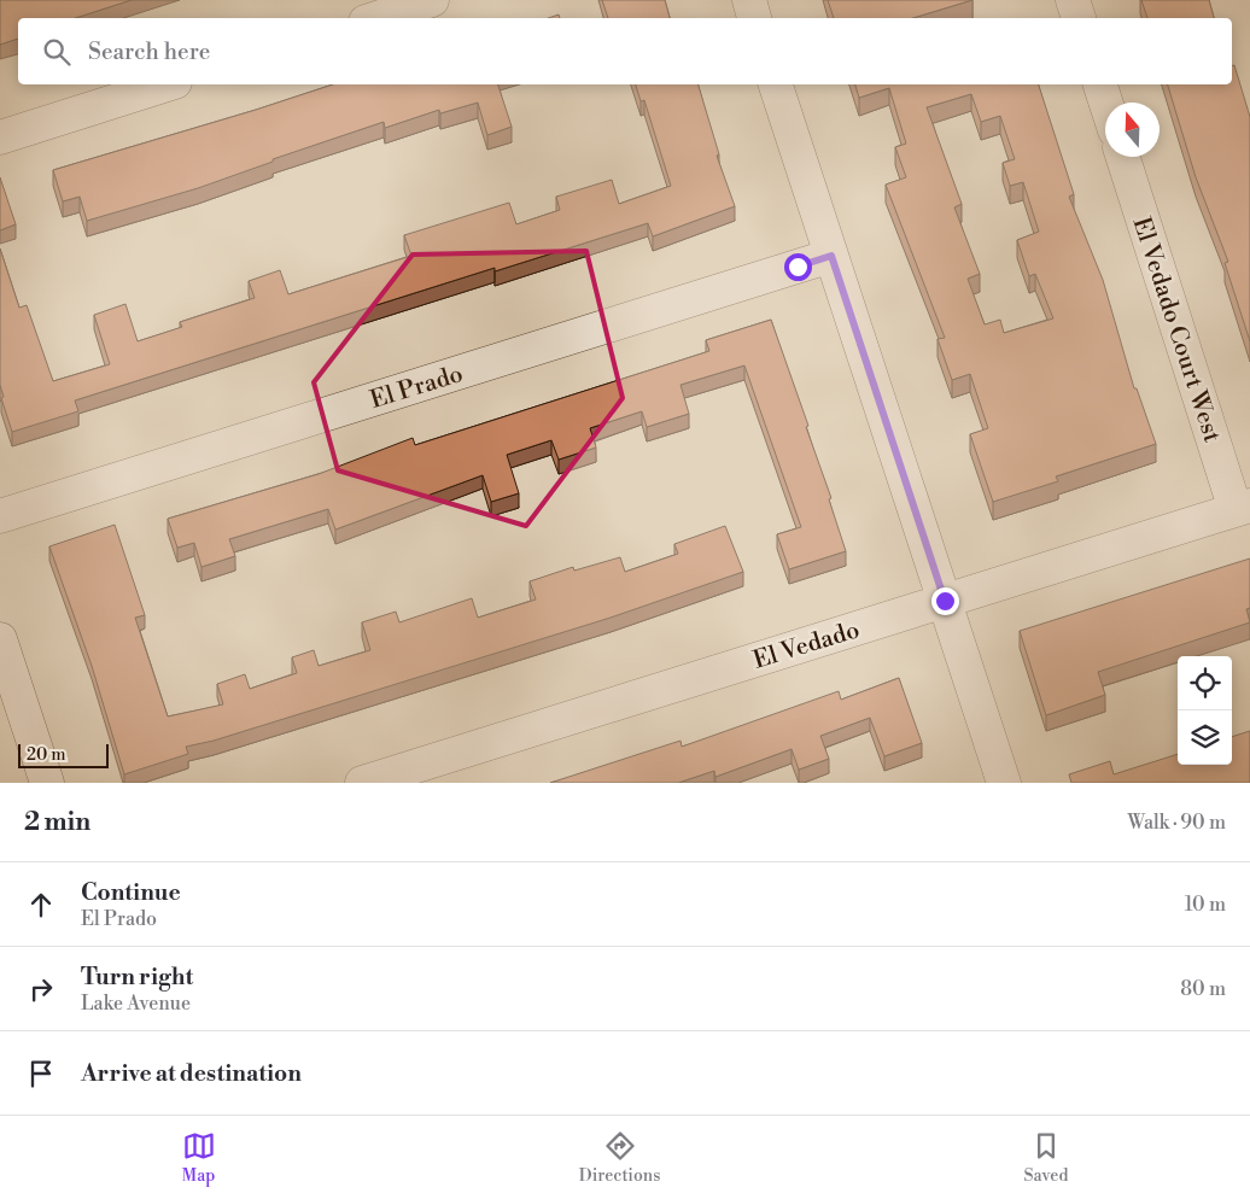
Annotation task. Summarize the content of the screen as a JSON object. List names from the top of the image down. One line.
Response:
{"streets":{"street":["El Vedado Court West","El Prado","El Vedado"]},"crossings":[["El Vedado Court West","El Vedado"]],"scale_bar":"20 m","north":"top","page":{"search":"Search here","scale":"20 m","heading":["2 min","Walk · 90 m"],"list":[["Continue","El Prado","10 m"],["Turn right","Lake Avenue","80 m"],"Arrive at destination"],"nav":["Map","Directions","Saved"]}}
